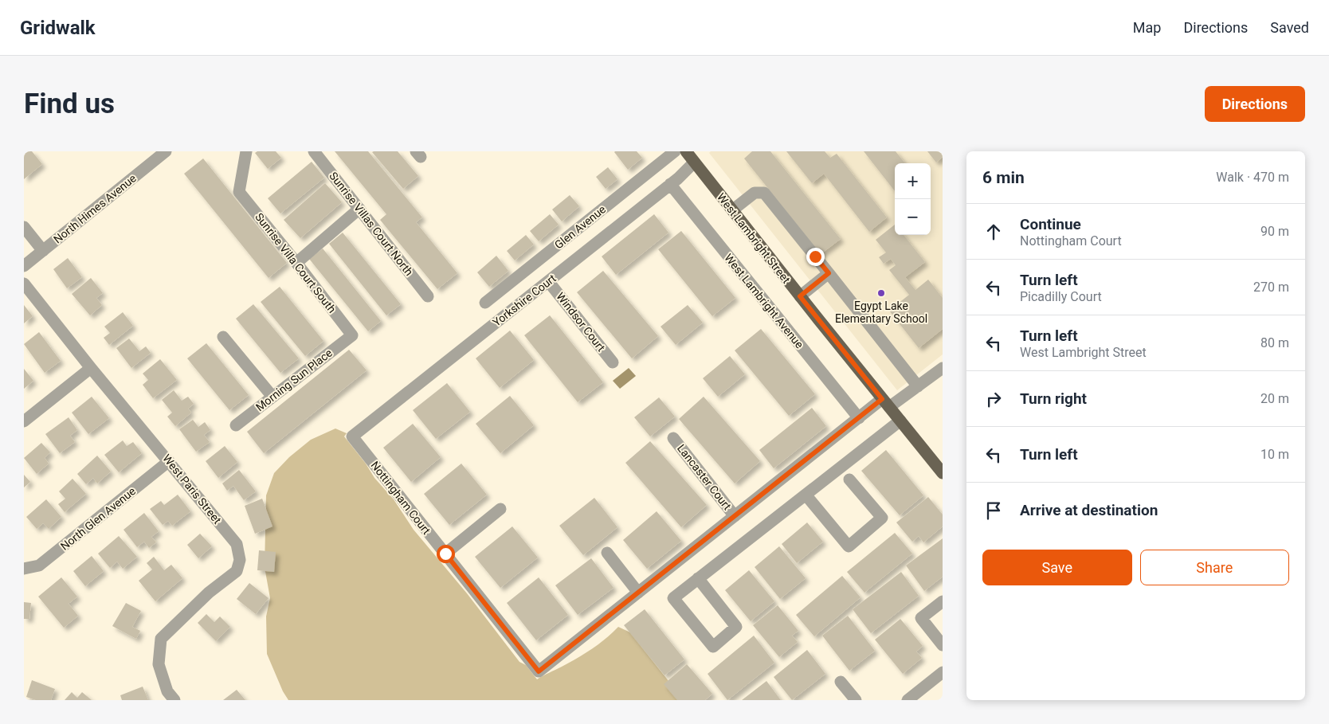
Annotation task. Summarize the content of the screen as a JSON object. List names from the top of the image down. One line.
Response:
{"streets":{"main road":["West Lambright Street"],"street":["North Himes Avenue","Sunrise Villas Court North","Glen Avenue","Sunrise Villa Court South","Yorkshire Court","West Lambright Avenue","Windsor Court","Morning Sun Place","Lancaster Court","West Paris Street","Nottingham Court","North Glen Avenue"]},"crossings":[["West Lambright Street","Yorkshire Court"],["Sunrise Villa Court South","Morning Sun Place"],["Yorkshire Court","West Lambright Avenue"],["Yorkshire Court","Windsor Court"],["Yorkshire Court","Nottingham Court"],["West Paris Street","North Glen Avenue"]],"places":["Egypt Lake Elementary School"],"page":{"header":"Gridwalk","nav":["Map","Directions","Saved"],"buttons":["Directions",["Save","Share"]],"title":"Find us","heading":["6 min","Walk · 470 m"],"map_buttons":["+","−"],"list":[["Continue","Nottingham Court","90 m"],["Turn left","Picadilly Court","270 m"],["Turn left","West Lambright Street","80 m"],["Turn right","20 m"],["Turn left","10 m"],"Arrive at destination"]}}
